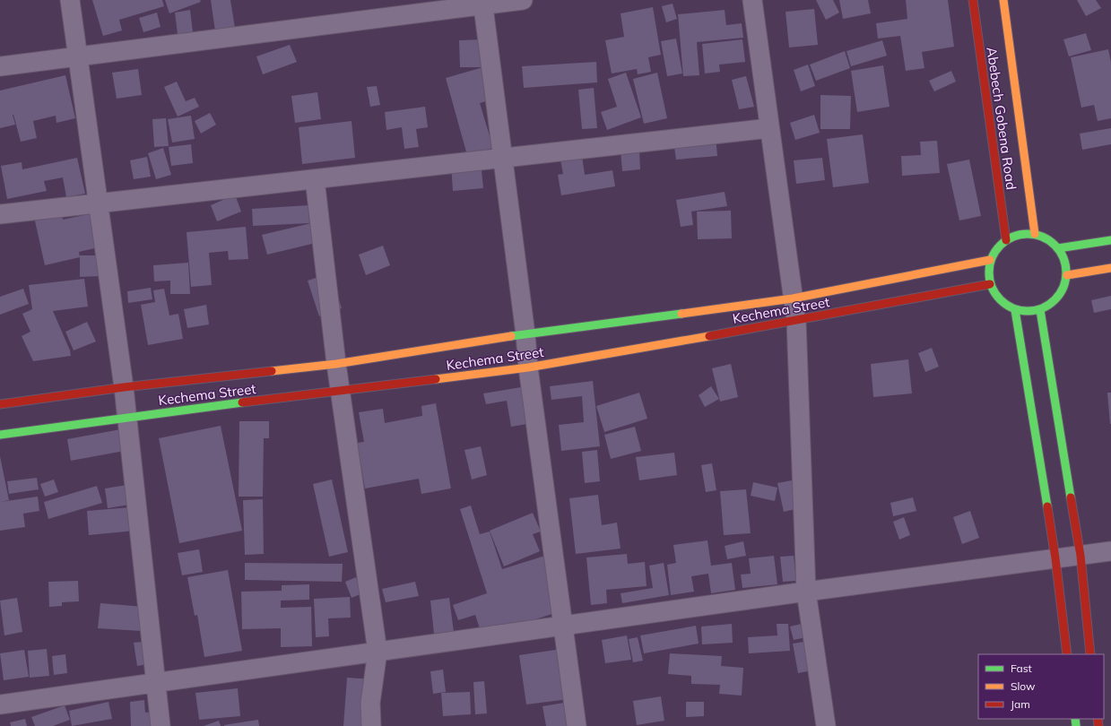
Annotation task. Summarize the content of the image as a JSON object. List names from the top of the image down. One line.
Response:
{"streets":{"street":["Abebech Gobena Road","Kechema Street"]},"crossings":[["Abebech Gobena Road","Kechema Street"]],"legend":["Fast","Slow","Jam"]}
